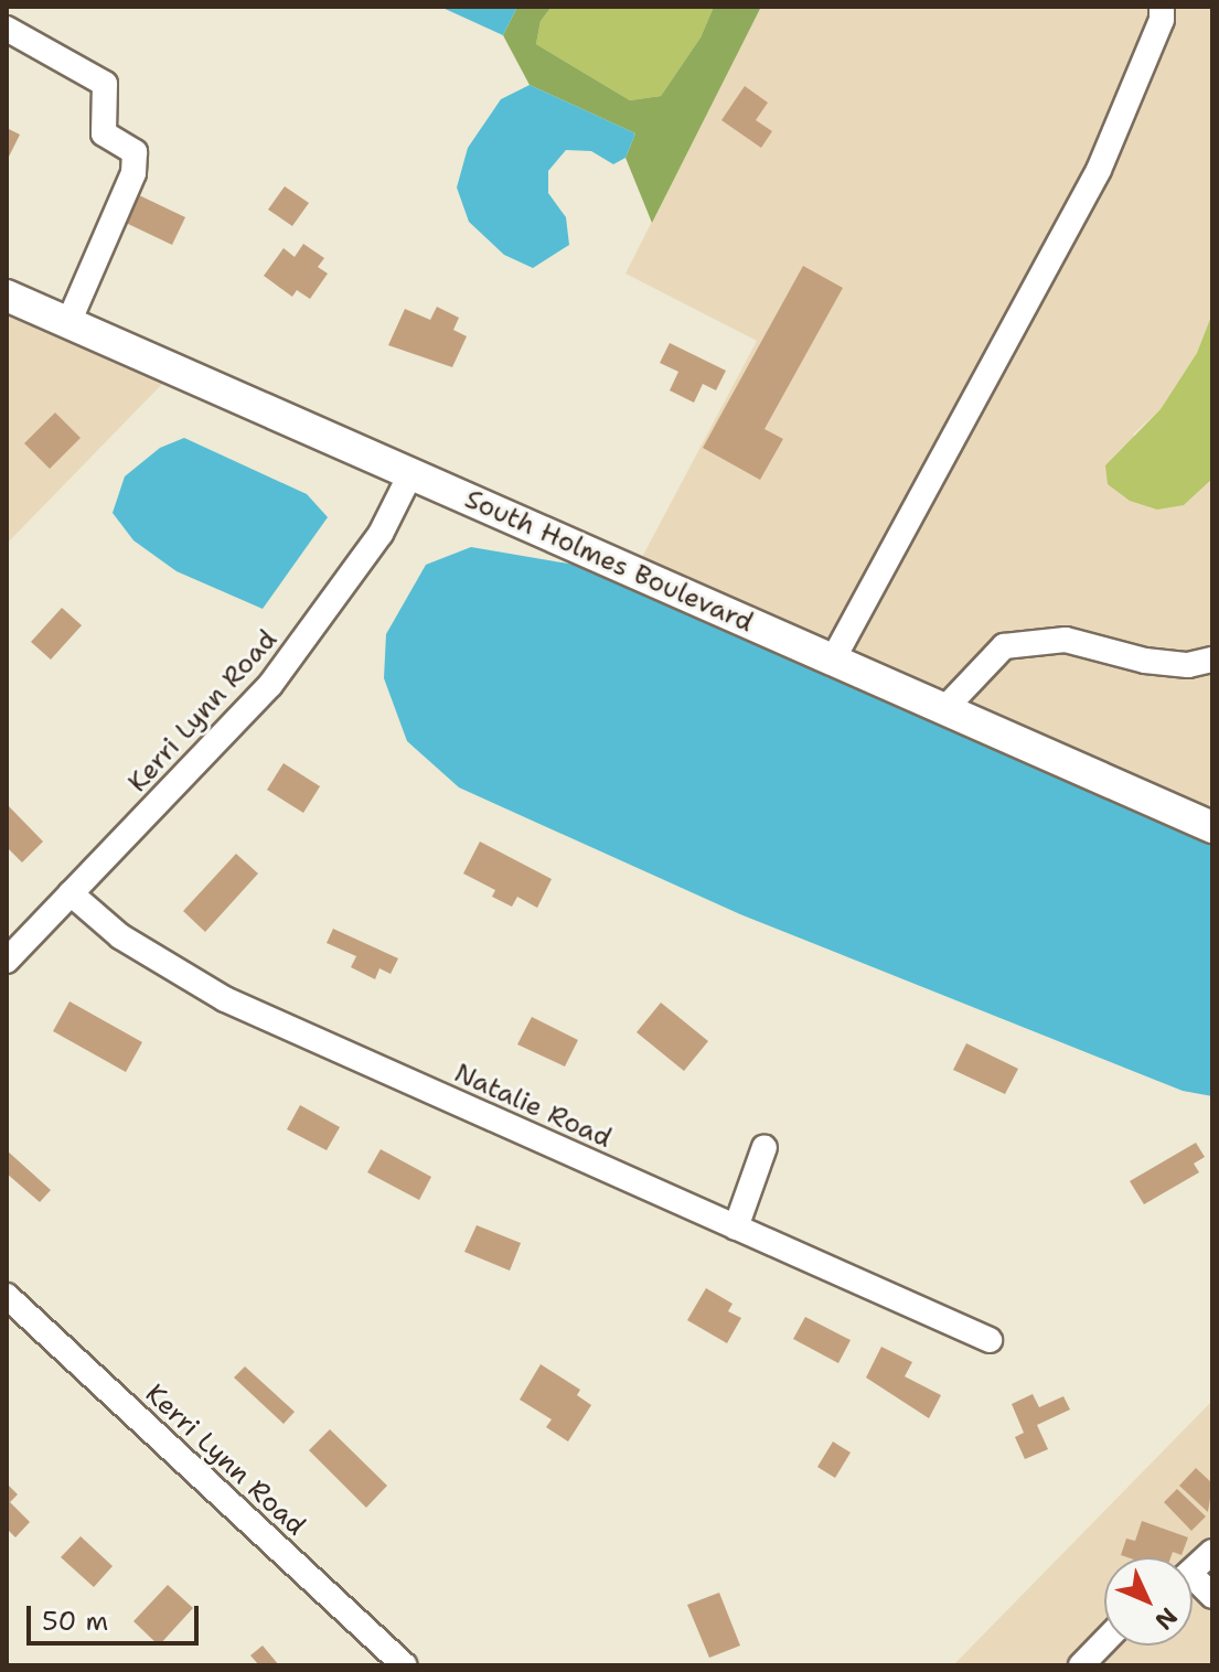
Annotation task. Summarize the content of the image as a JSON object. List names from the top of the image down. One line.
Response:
{"streets":{"main road":["South Holmes Boulevard"],"street":["Kerri Lynn Road","Natalie Road"]},"crossings":[["South Holmes Boulevard","Kerri Lynn Road"],["Kerri Lynn Road","Natalie Road"]],"scale_bar":"50 m","north":"bottom right"}
